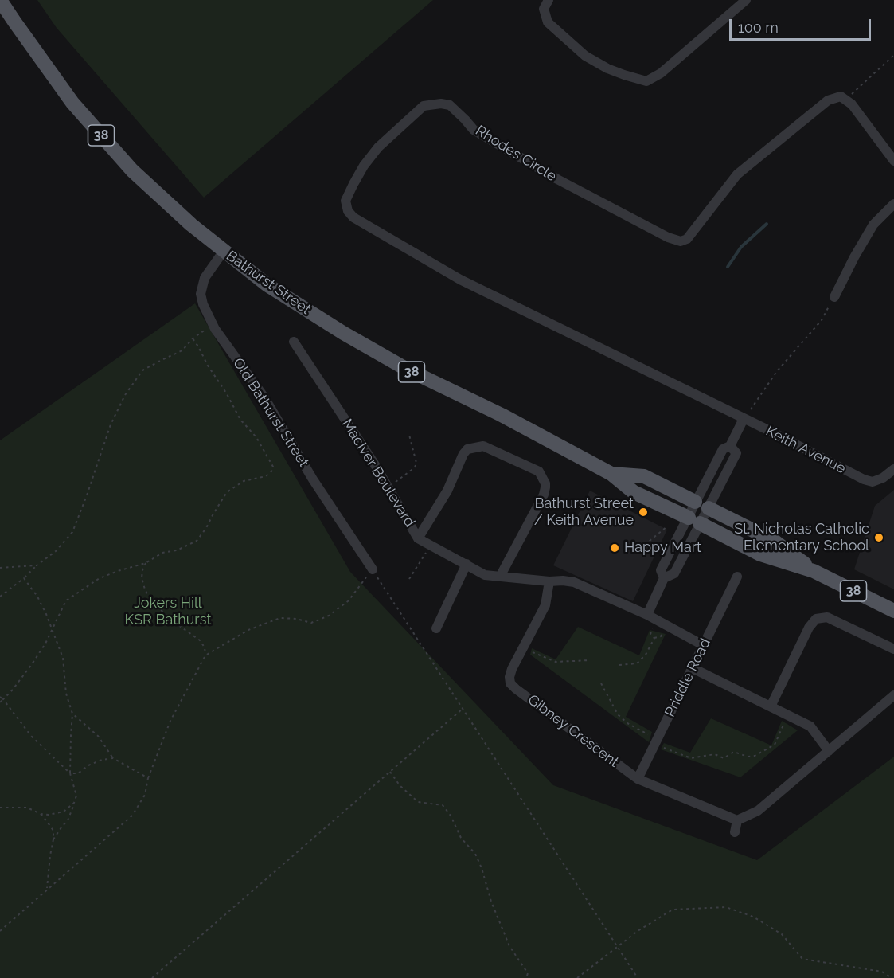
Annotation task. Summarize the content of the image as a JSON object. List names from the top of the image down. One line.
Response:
{"streets":{"main road":["38","Bathurst Street"],"street":["Rhodes Circle","Old Bathurst Street","Keith Avenue","MacIver Boulevard","Priddle Road","Gibney Crescent"]},"crossings":[["Rhodes Circle","Keith Avenue"],["Bathurst Street","Old Bathurst Street"],["MacIver Boulevard","Priddle Road"],["MacIver Boulevard","Gibney Crescent"],["Priddle Road","Gibney Crescent"]],"parks":["Jokers Hill KSR Bathurst"],"places":["Bathurst Street / Keith Avenue","St. Nicholas Catholic Elementary School","Happy Mart"],"scale_bar":"100 m"}
